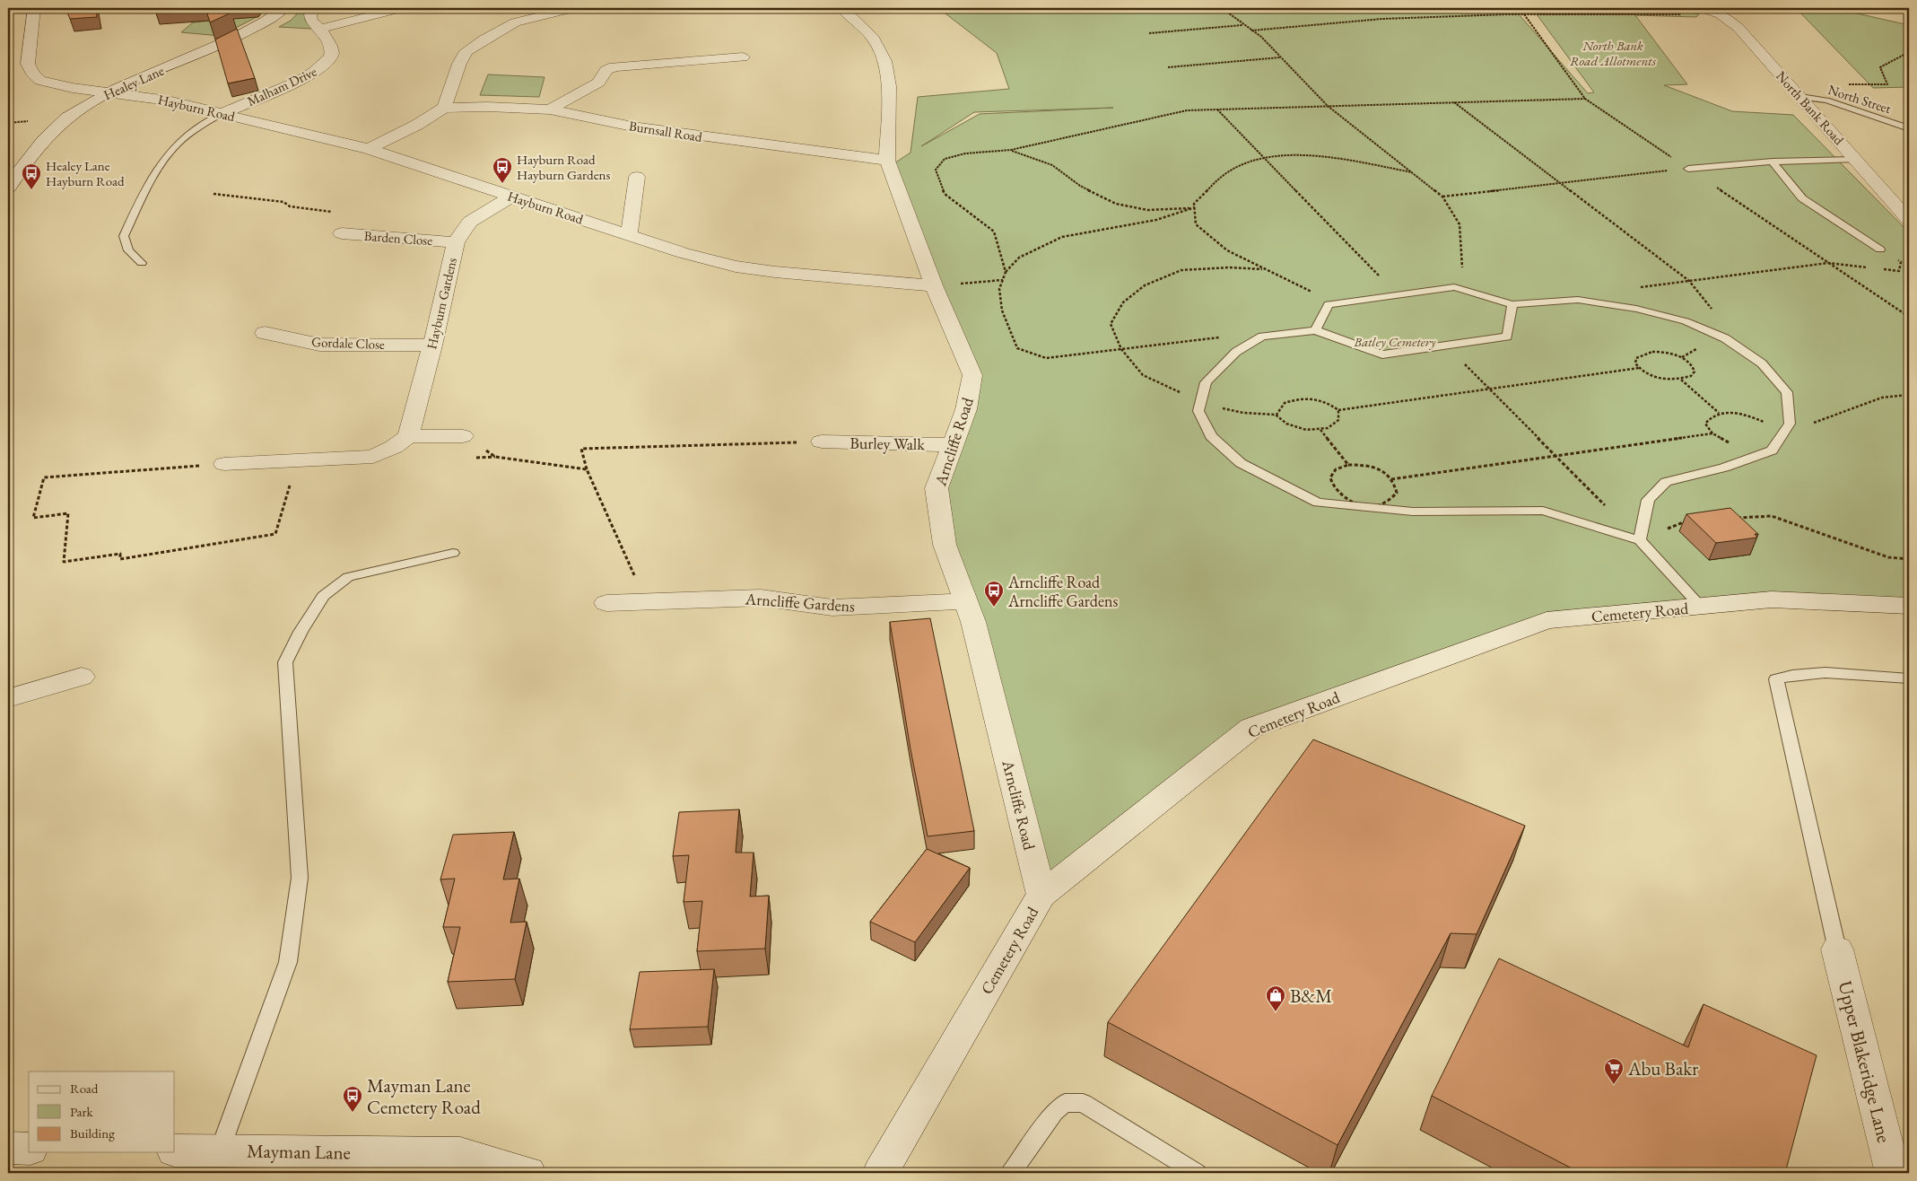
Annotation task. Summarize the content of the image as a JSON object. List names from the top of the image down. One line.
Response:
{"streets":{"street":["Healey Lane","Malham Drive","Hayburn Road","North Bank Road","Burnsall Road","Barden Close","Hayburn Gardens","Gordale Close","Arncliffe Road","Burley Walk","Arncliffe Gardens","Cemetery Road","Upper Blakeridge Lane","Mayman Lane"],"lane":["North Street"]},"crossings":[["Healey Lane","Hayburn Road"],["Malham Drive","Hayburn Road"],["North Street","North Bank Road"],["Hayburn Road","Hayburn Gardens"],["Hayburn Road","Arncliffe Road"],["Burnsall Road","Arncliffe Road"],["Barden Close","Hayburn Gardens"],["Hayburn Gardens","Gordale Close"],["Arncliffe Road","Burley Walk"],["Arncliffe Road","Arncliffe Gardens"],["Arncliffe Road","Cemetery Road"]],"parks":["North Bank Road Allotments","Batley Cemetery"],"places":{"bus stop":["Hayburn Road Hayburn Gardens","Healey Lane Hayburn Road","Arncliffe Road Arncliffe Gardens","Mayman Lane Cemetery Road"],"shop":["B&M"],"supermarket":["Abu Bakr"]},"legend":["Road","Park","Building"]}
